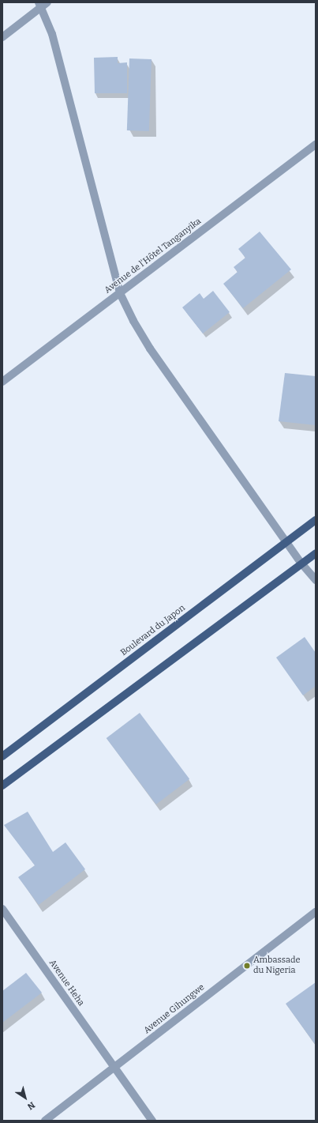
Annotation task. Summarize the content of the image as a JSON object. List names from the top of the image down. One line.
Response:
{"streets":{"main road":["Boulevard du Japon"],"street":["Avenue de l'Hôtel Tanganyika","Avenue Heha","Avenue Gihungwe"]},"crossings":[["Avenue Heha","Avenue Gihungwe"]],"places":["Ambassade du Nigeria"],"north":"bottom right"}
